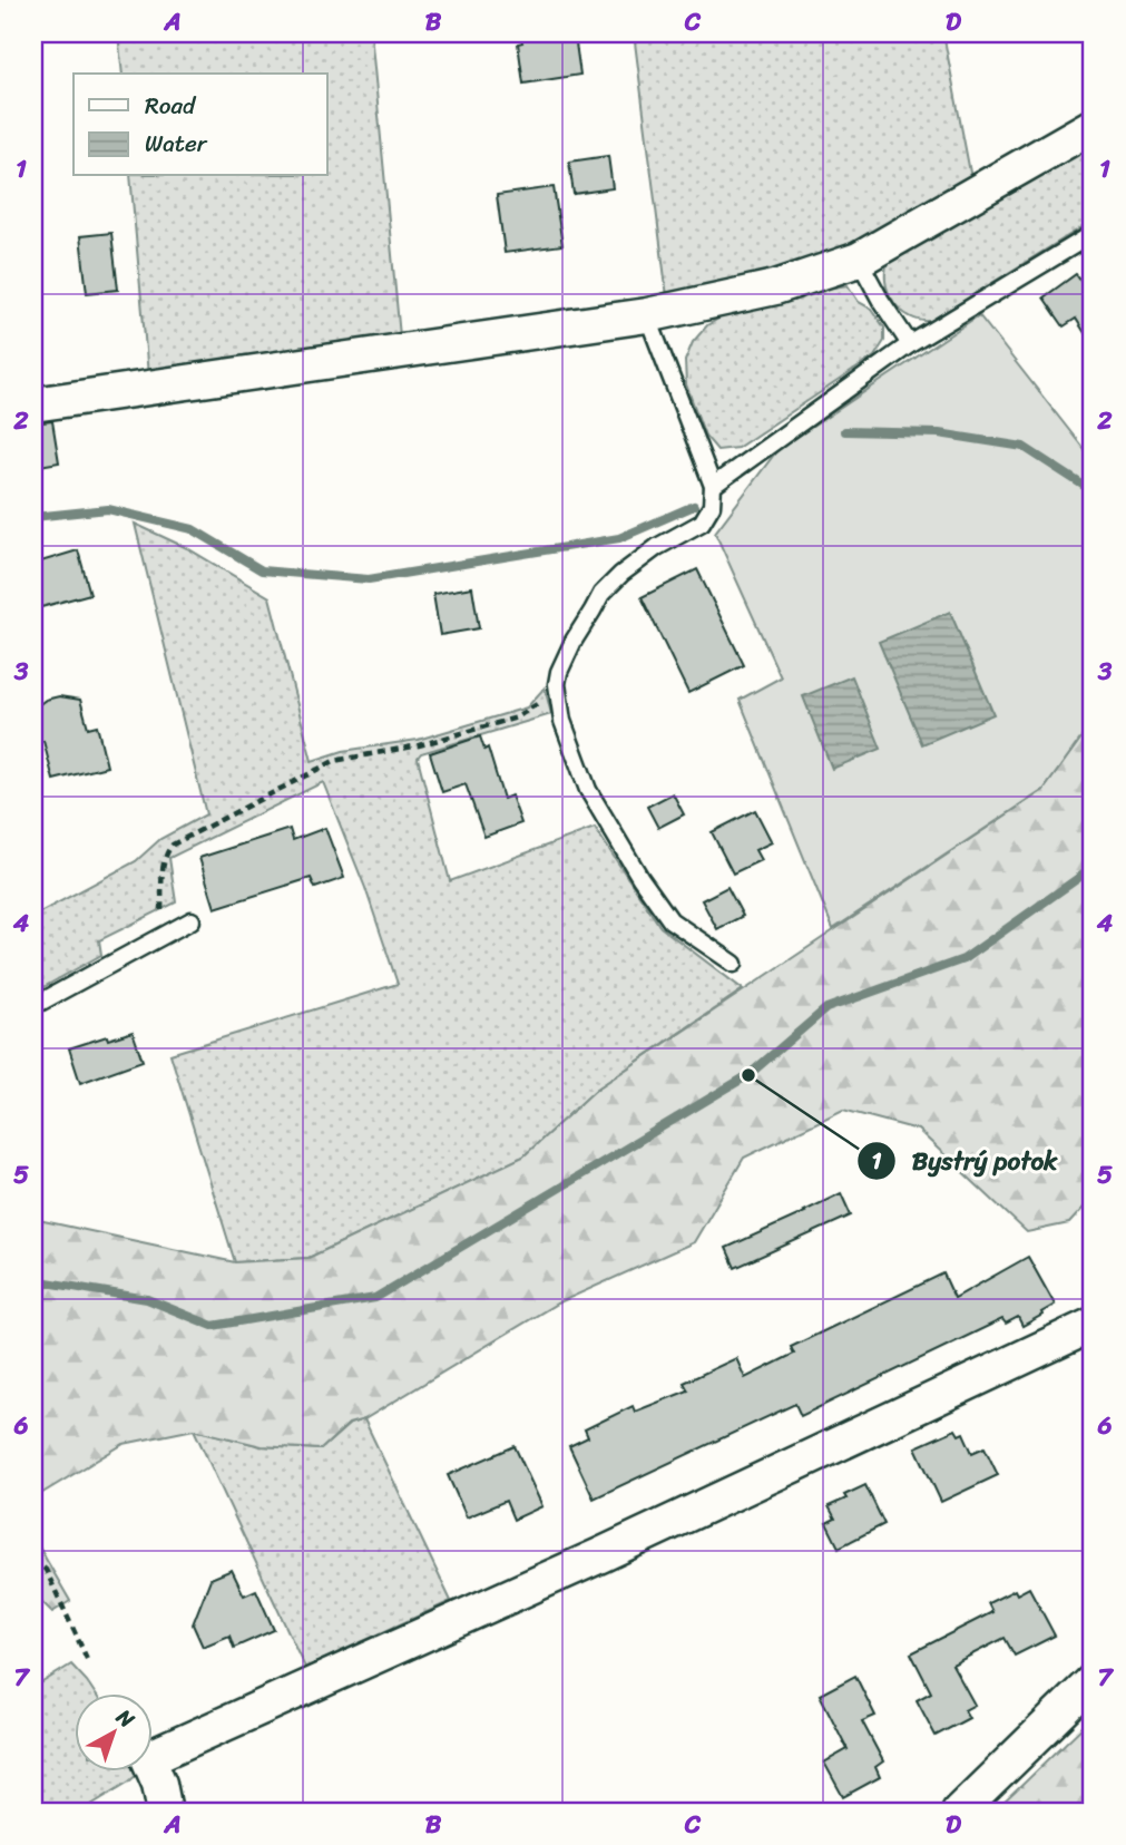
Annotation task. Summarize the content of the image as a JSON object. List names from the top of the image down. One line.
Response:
{"places":["Bystrý potok"],"legend":["Road","Water"],"north":"top right","grid":{"columns":["A","B","C","D"],"rows":["1","2","3","4","5","6","7"]}}
